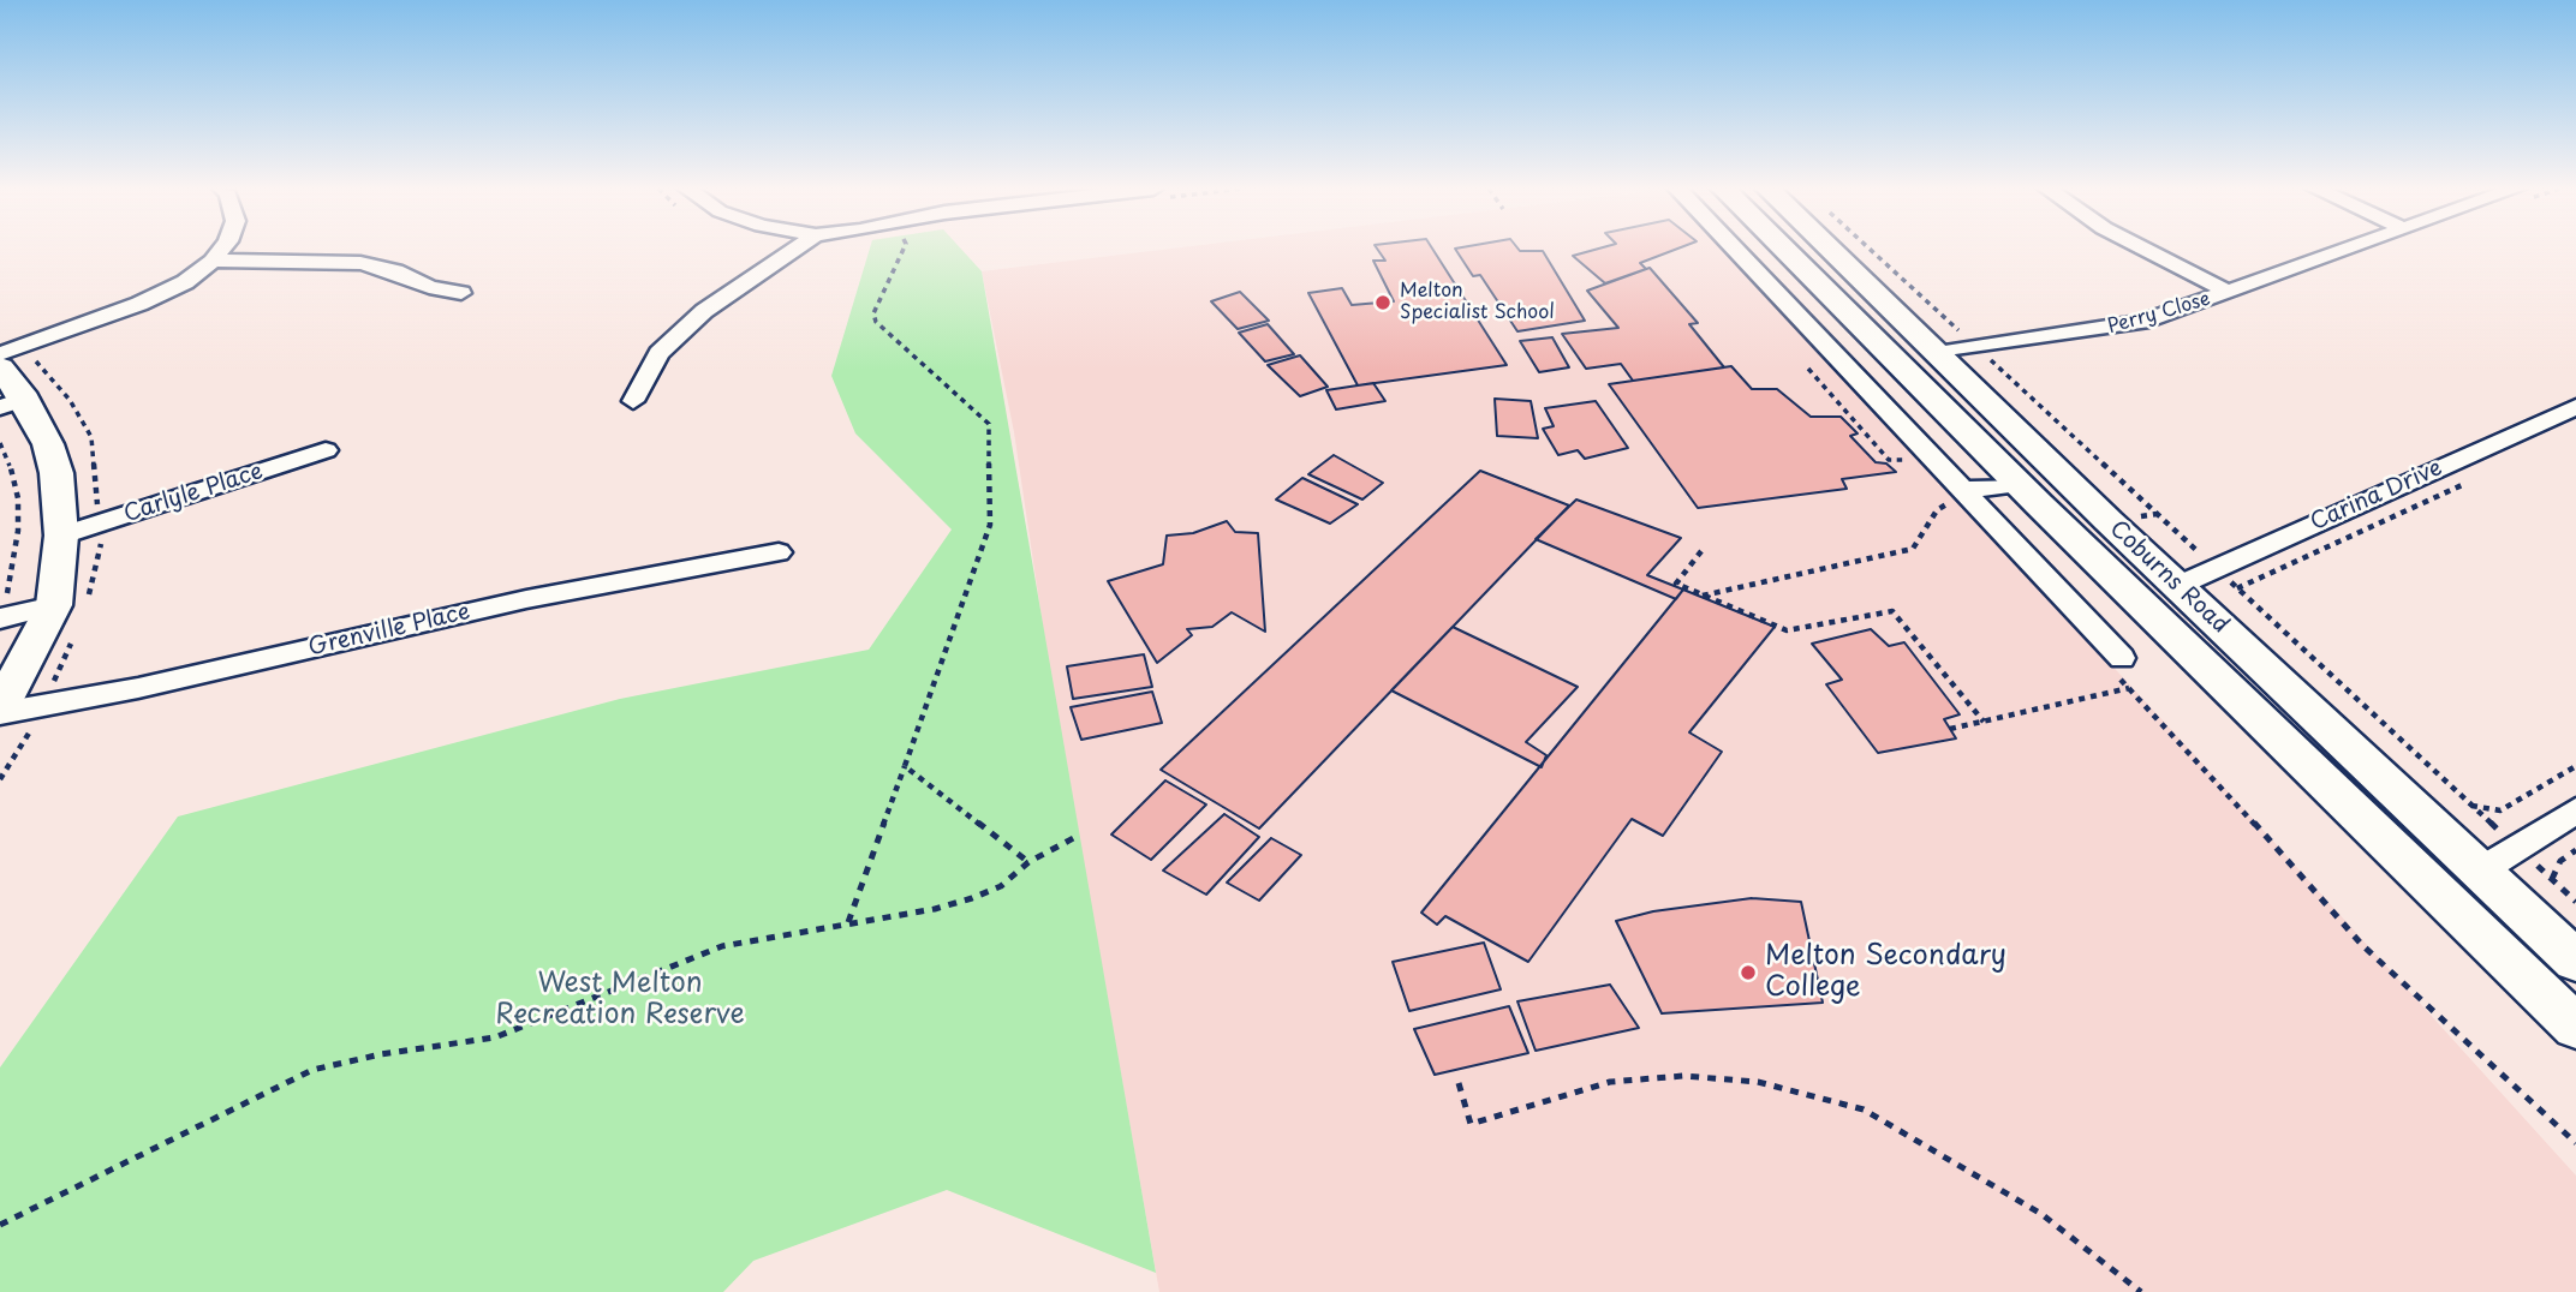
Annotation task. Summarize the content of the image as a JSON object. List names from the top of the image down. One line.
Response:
{"streets":{"street":["Perry Close","Carlyle Place","Carina Drive","Coburns Road","Grenville Place"]},"crossings":[["Perry Close","Coburns Road"],["Carina Drive","Coburns Road"]],"parks":["West Melton Recreation Reserve"],"places":["Melton Specialist School","Melton Secondary College"]}
